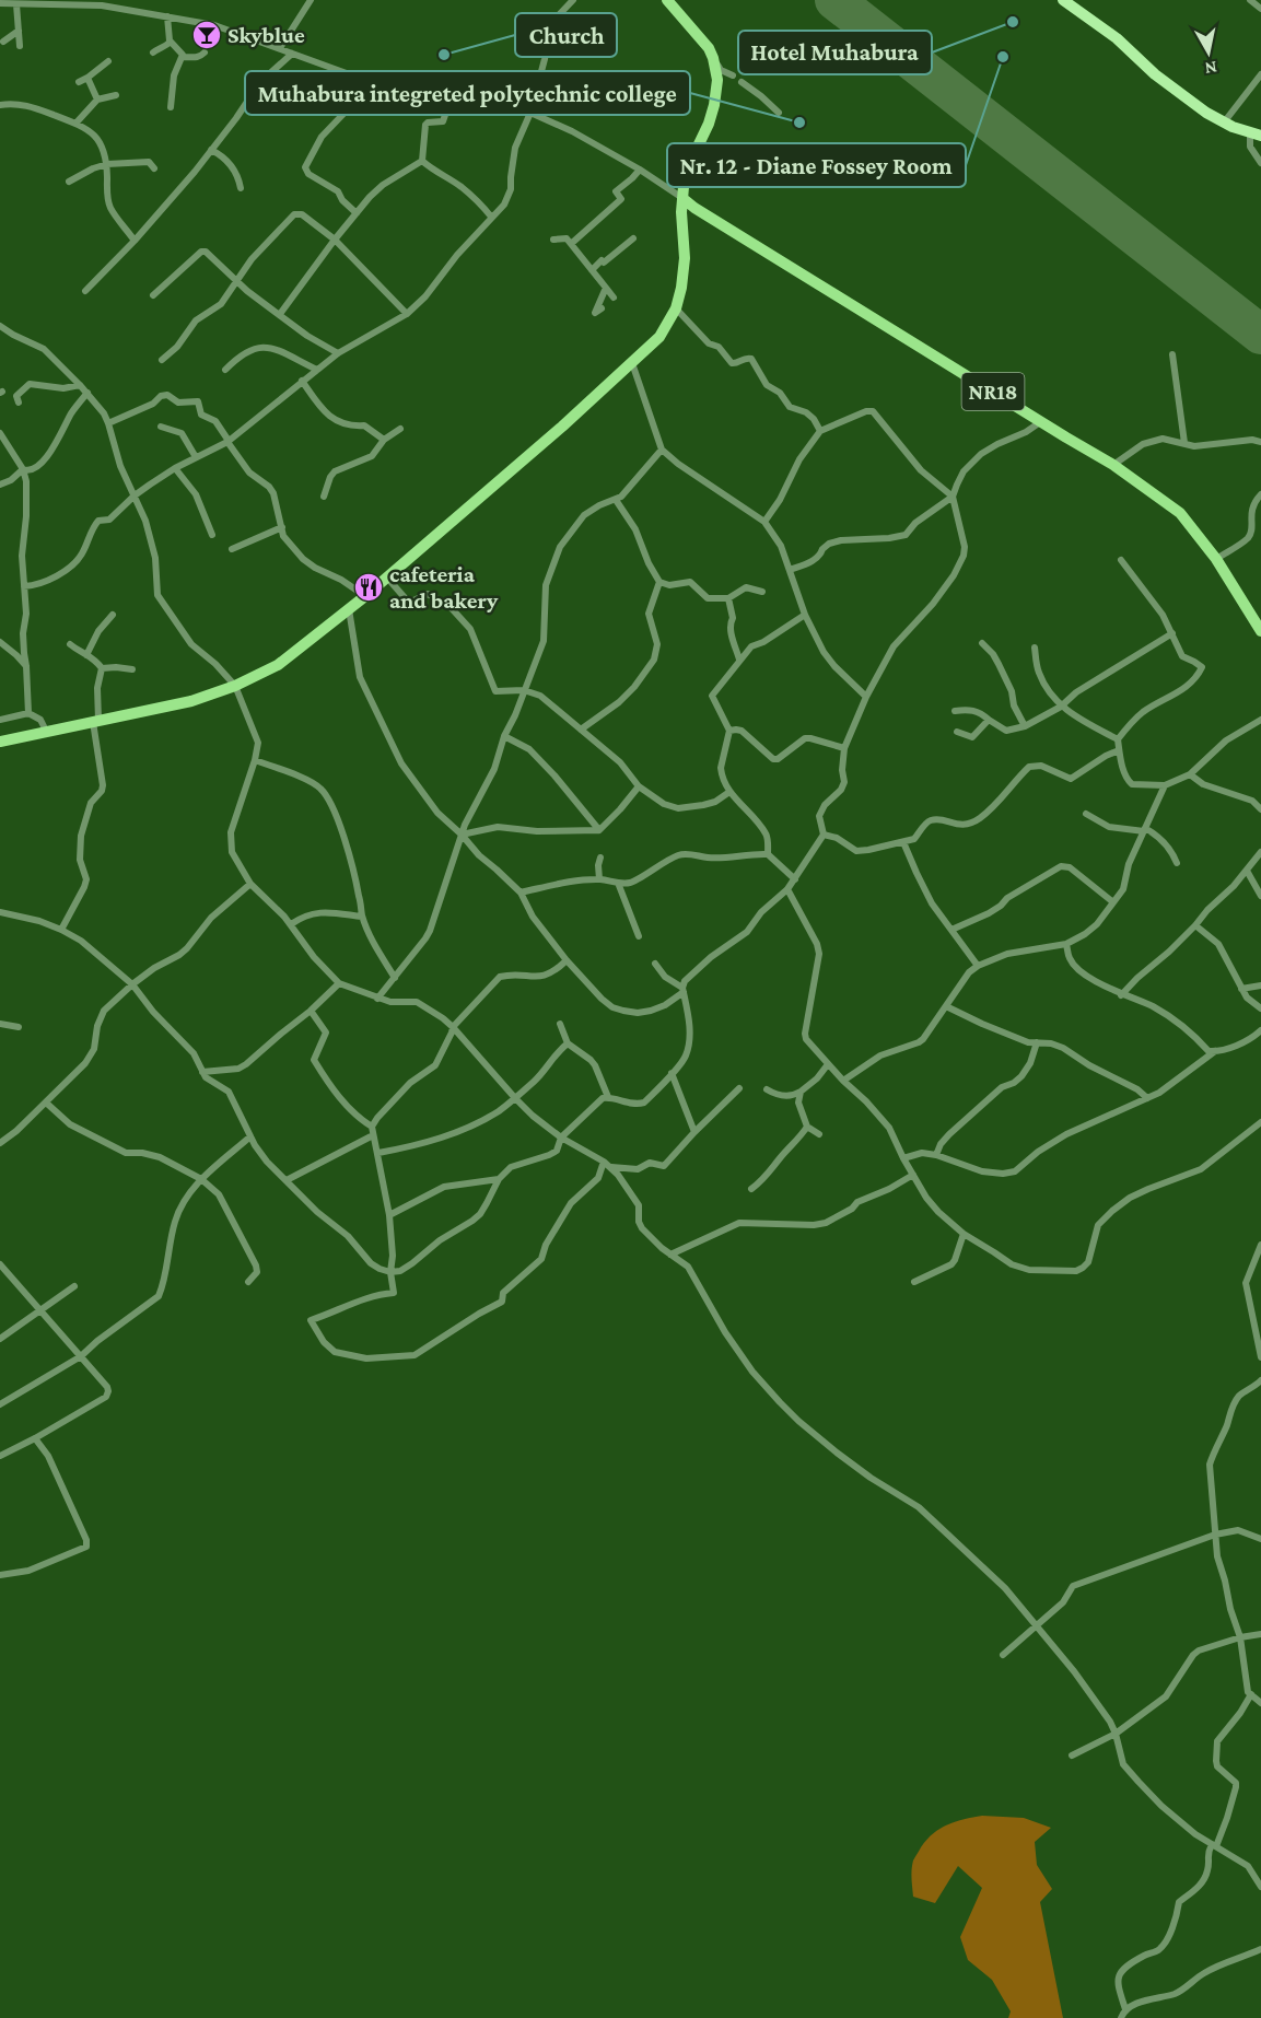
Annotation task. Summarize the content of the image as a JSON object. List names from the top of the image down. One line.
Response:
{"streets":{"main road":["NR18"]},"places":{"other":["Hotel Muhabura","Church","Nr. 12 - Diane Fossey Room","Muhabura integreted polytechnic college"],"bar":["Skyblue"],"restaurant":["cafeteria and bakery"]},"north":"bottom"}
